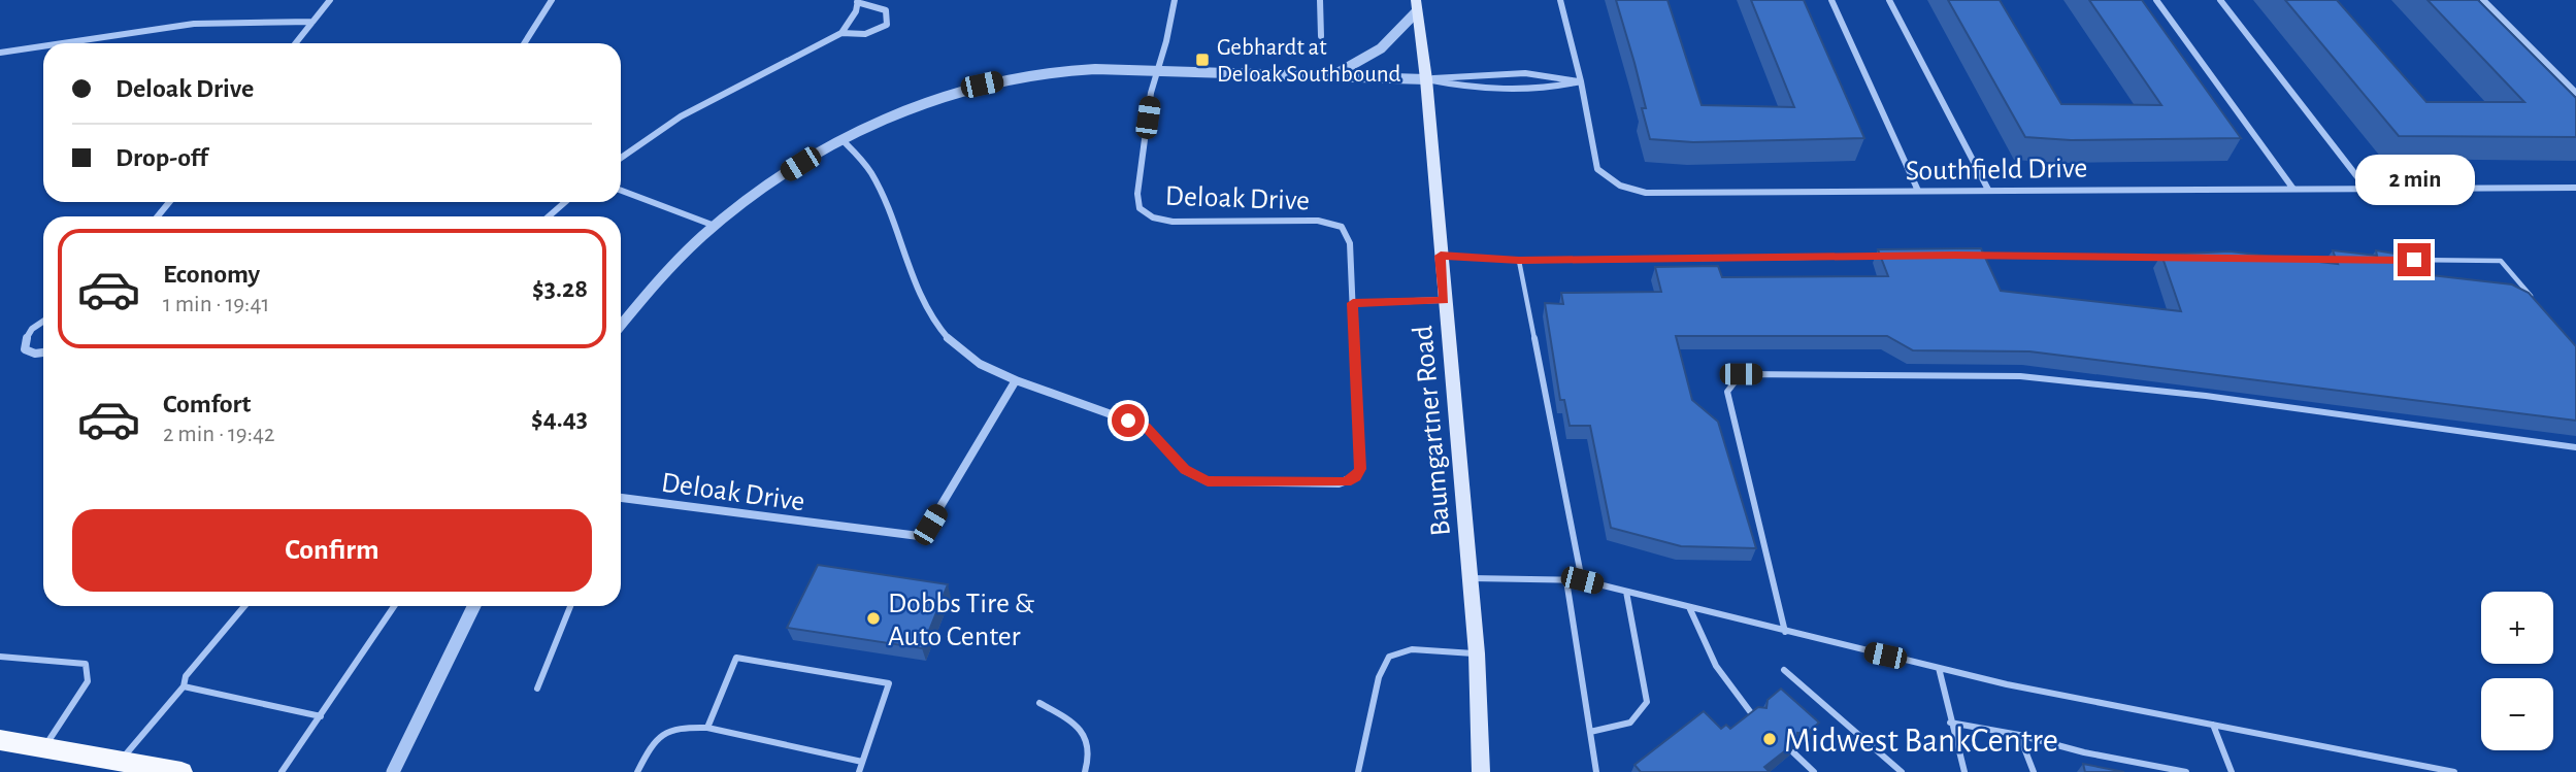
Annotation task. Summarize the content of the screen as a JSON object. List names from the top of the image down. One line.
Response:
{"streets":{"main road":["Baumgartner Road"],"street":["Southfield Drive","Deloak Drive"]},"places":{"transit":["Gebhardt at Deloak Southbound"],"other":["Dobbs Tire & Auto Center","Midwest BankCentre"]},"page":{"banner":["Deloak Drive","Drop-off"],"bubble":"2 min","list":[{"name":"Economy","note":"1 min · 19:41","value":"$3.28"},{"name":"Comfort","note":"2 min · 19:42","value":"$4.43"}],"buttons":"Confirm","map_buttons":["+","−"]}}
